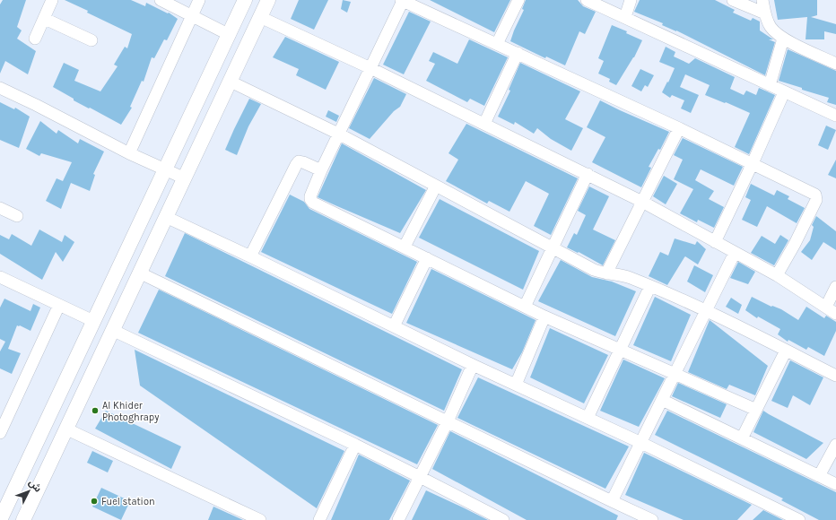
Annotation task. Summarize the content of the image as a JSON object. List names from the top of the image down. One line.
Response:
{"places":["Al Khider Photoghrapy","Fuel station"],"north":"top right"}
